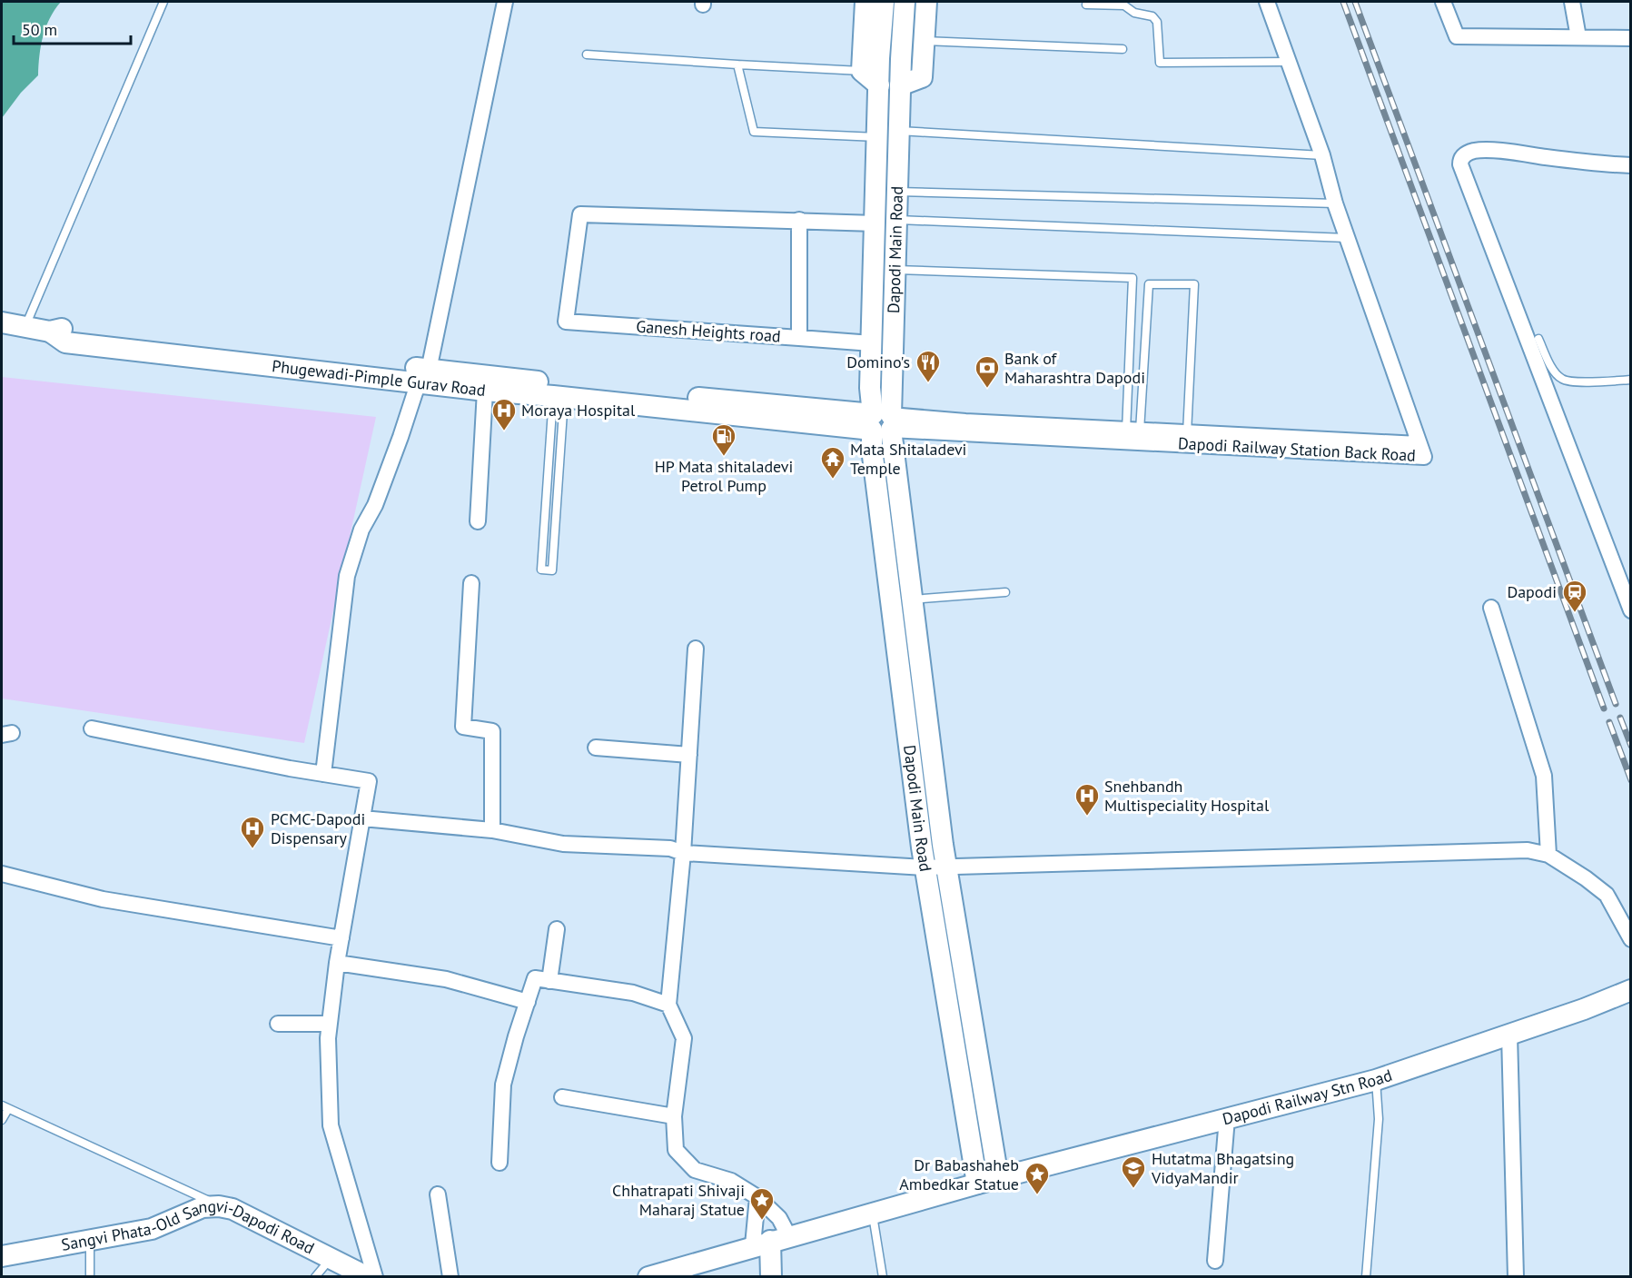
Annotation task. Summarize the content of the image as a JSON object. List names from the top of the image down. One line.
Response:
{"streets":{"main road":["Dapodi Main Road","Phugewadi-Pimple Gurav Road","Dapodi Railway Stn Road","Sangvi Phata-Old Sangvi-Dapodi Road"],"street":["Ganesh Heights road","Dapodi Railway Station Back Road"]},"crossings":[["Dapodi Main Road","Phugewadi-Pimple Gurav Road"],["Dapodi Main Road","Dapodi Railway Station Back Road"],["Dapodi Main Road","Dapodi Railway Stn Road"],["Phugewadi-Pimple Gurav Road","Dapodi Railway Station Back Road"]],"places":{"restaurant":["Domino's"],"bank":["Bank of Maharashtra Dapodi"],"hospital":["Moraya Hospital","Snehbandh Multispeciality Hospital","PCMC-Dapodi Dispensary"],"fuel station":["HP Mata shitaladevi Petrol Pump"],"temple":["Mata Shitaladevi Temple"],"station":["Dapodi"],"school or university":["Hutatma Bhagatsing VidyaMandir"],"place":["Dr Babashaheb Ambedkar Statue","Chhatrapati Shivaji Maharaj Statue"]},"scale_bar":"50 m"}
